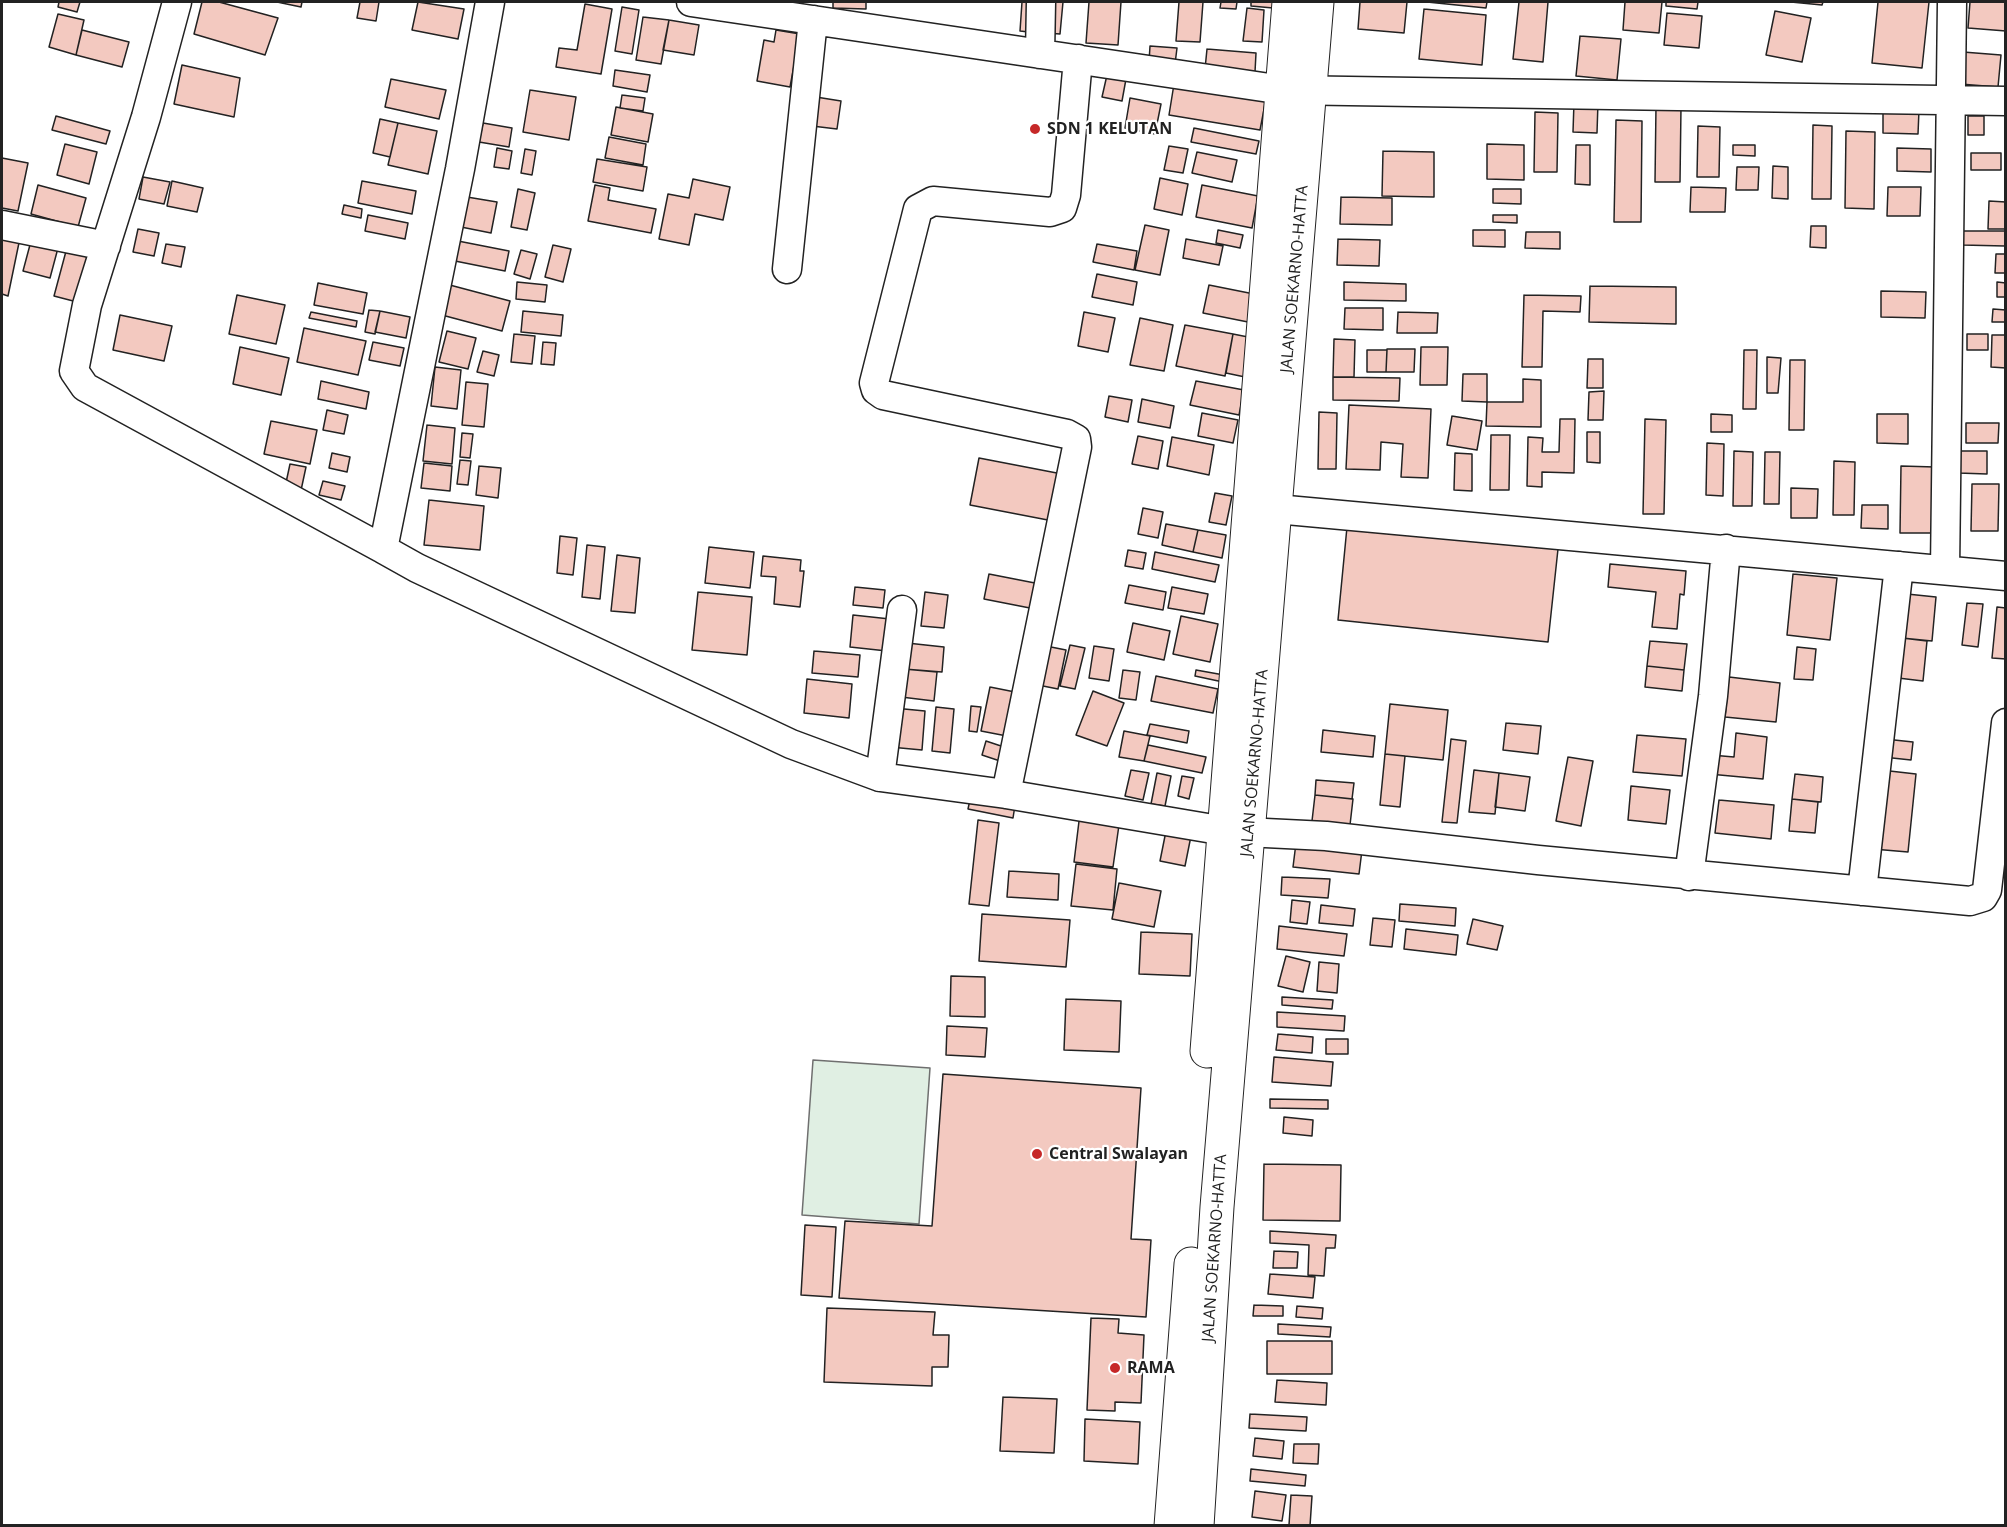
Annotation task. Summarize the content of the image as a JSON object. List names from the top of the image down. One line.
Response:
{"streets":{"highway":["JALAN SOEKARNO-HATTA"]},"places":["SDN 1 KELUTAN","Central Swalayan","RAMA"]}
